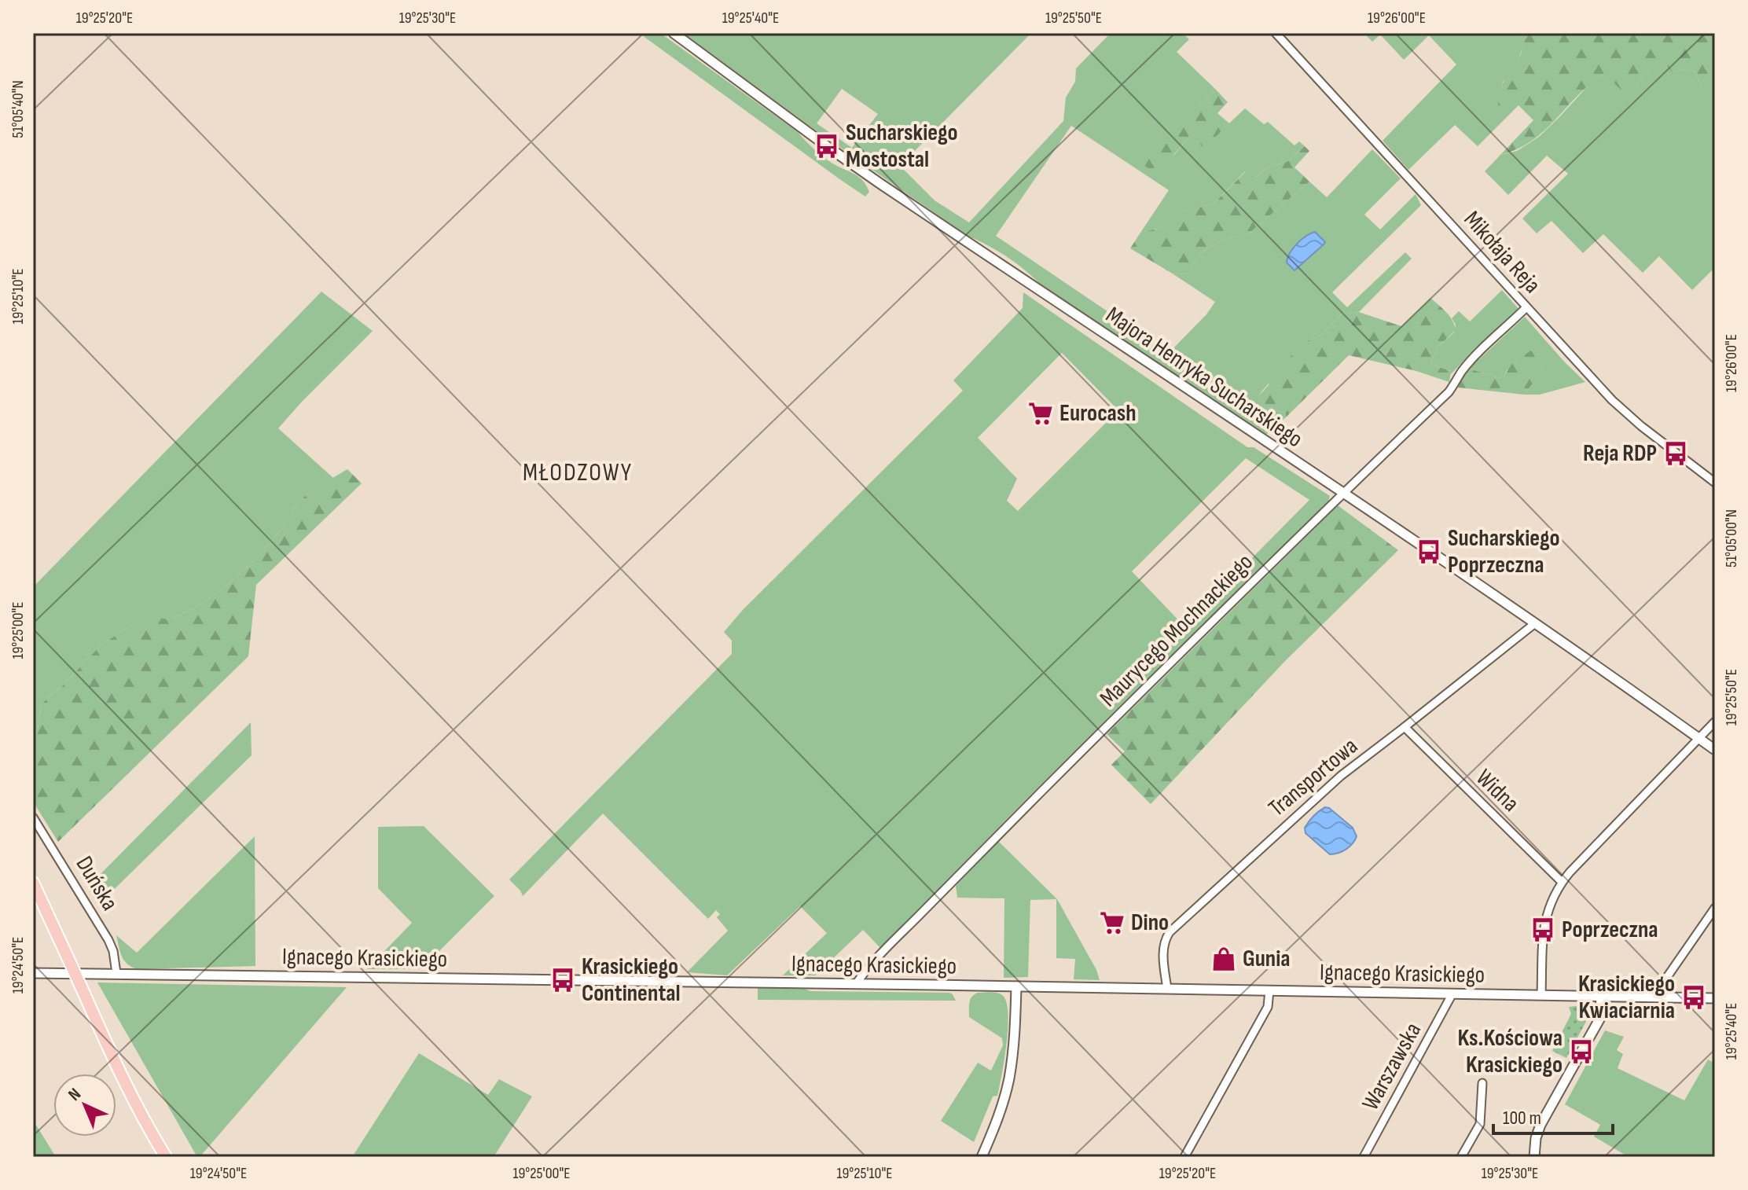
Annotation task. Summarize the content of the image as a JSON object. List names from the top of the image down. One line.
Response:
{"streets":{"street":["Mikołaja Reja","Majora Henryka Sucharskiego","Maurycego Mochnackiego","Transportowa","Widna","Duńska","Ignacego Krasickiego","Warszawska"]},"crossings":[["Mikołaja Reja","Maurycego Mochnackiego"],["Majora Henryka Sucharskiego","Maurycego Mochnackiego"],["Majora Henryka Sucharskiego","Transportowa"],["Maurycego Mochnackiego","Ignacego Krasickiego"],["Transportowa","Widna"],["Transportowa","Ignacego Krasickiego"],["Duńska","Ignacego Krasickiego"],["Ignacego Krasickiego","Warszawska"]],"districts":["MŁODZOWY"],"places":{"bus stop":["Sucharskiego Mostostal","Reja RDP","Sucharskiego Poprzeczna","Poprzeczna","Krasickiego Continental","Krasickiego Kwiaciarnia","Ks.Kościowa Krasickiego"],"supermarket":["Eurocash","Dino"],"shop":["Gunia"]},"scale_bar":"100 m","north":"top left","coordinates":["19°25'20\"E","19°25'30\"E","19°25'40\"E","19°25'50\"E","19°26'00\"E","51°05'40\"N","19°25'10\"E","51°05'00\"N","19°25'00\"E","19°24'50\"E"]}
